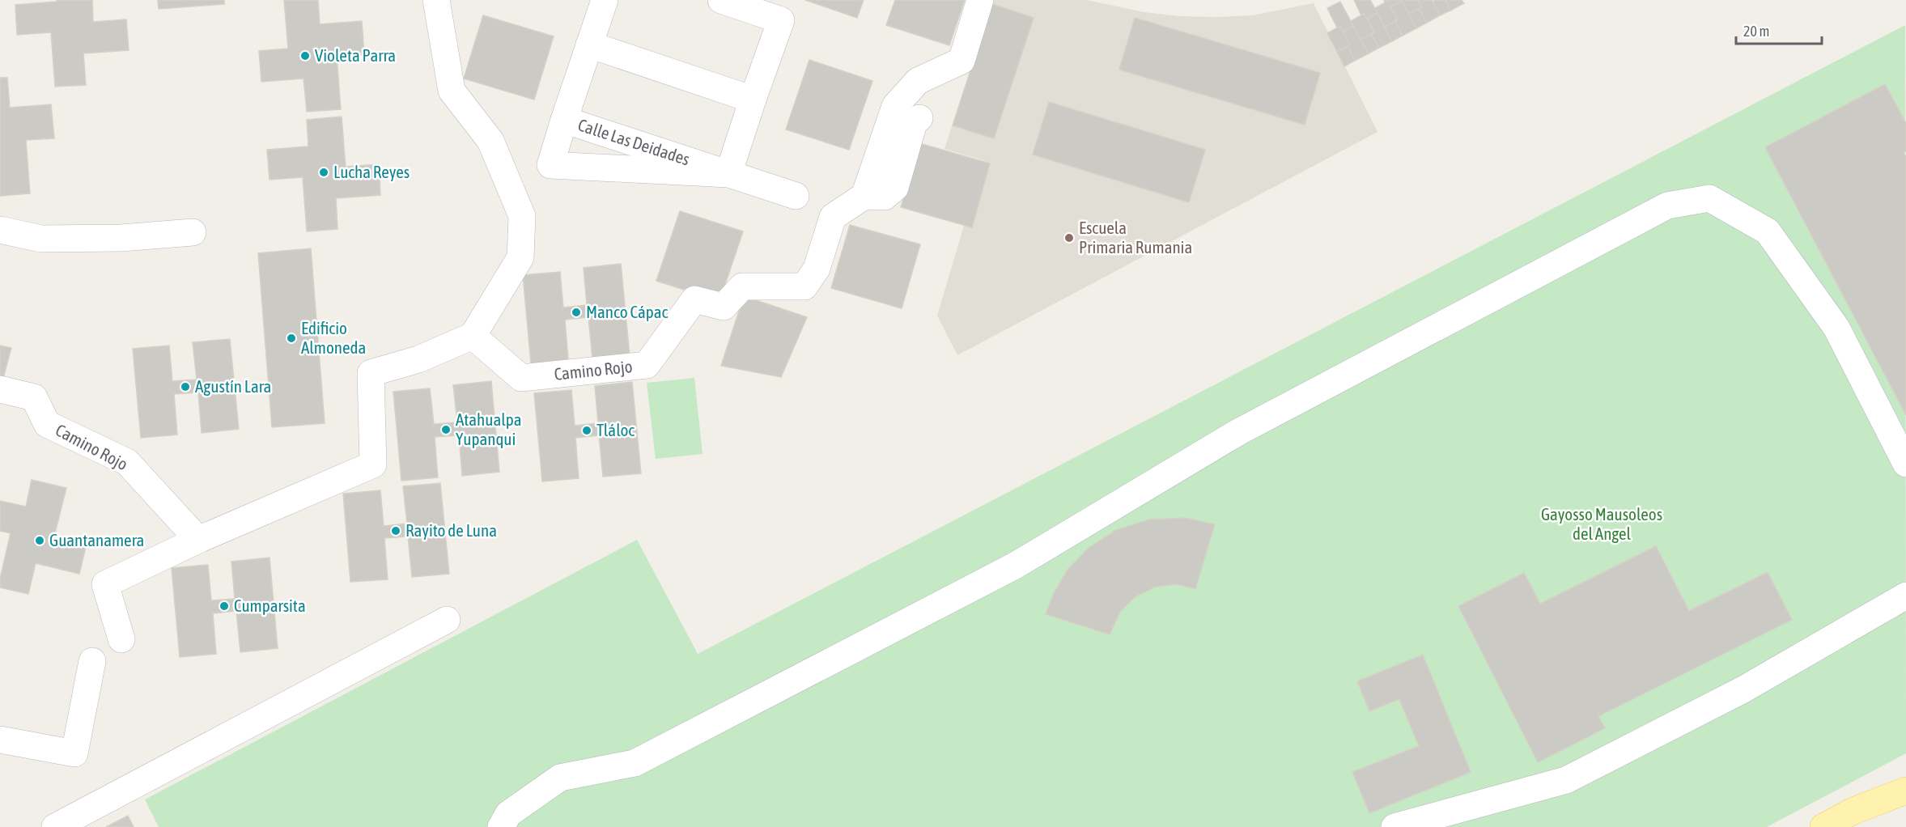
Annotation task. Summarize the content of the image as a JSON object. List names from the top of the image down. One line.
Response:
{"streets":{"street":["Calle Las Deidades","Camino Rojo"]},"parks":["Gayosso Mausoleos del Angel"],"places":["Violeta Parra","Lucha Reyes","Escuela Primaria Rumania","Manco Cápac","Edificio Almoneda","Agustín Lara","Atahualpa Yupanqui","Tláloc","Rayito de Luna","Guantanamera","Cumparsita"],"scale_bar":"20 m"}
